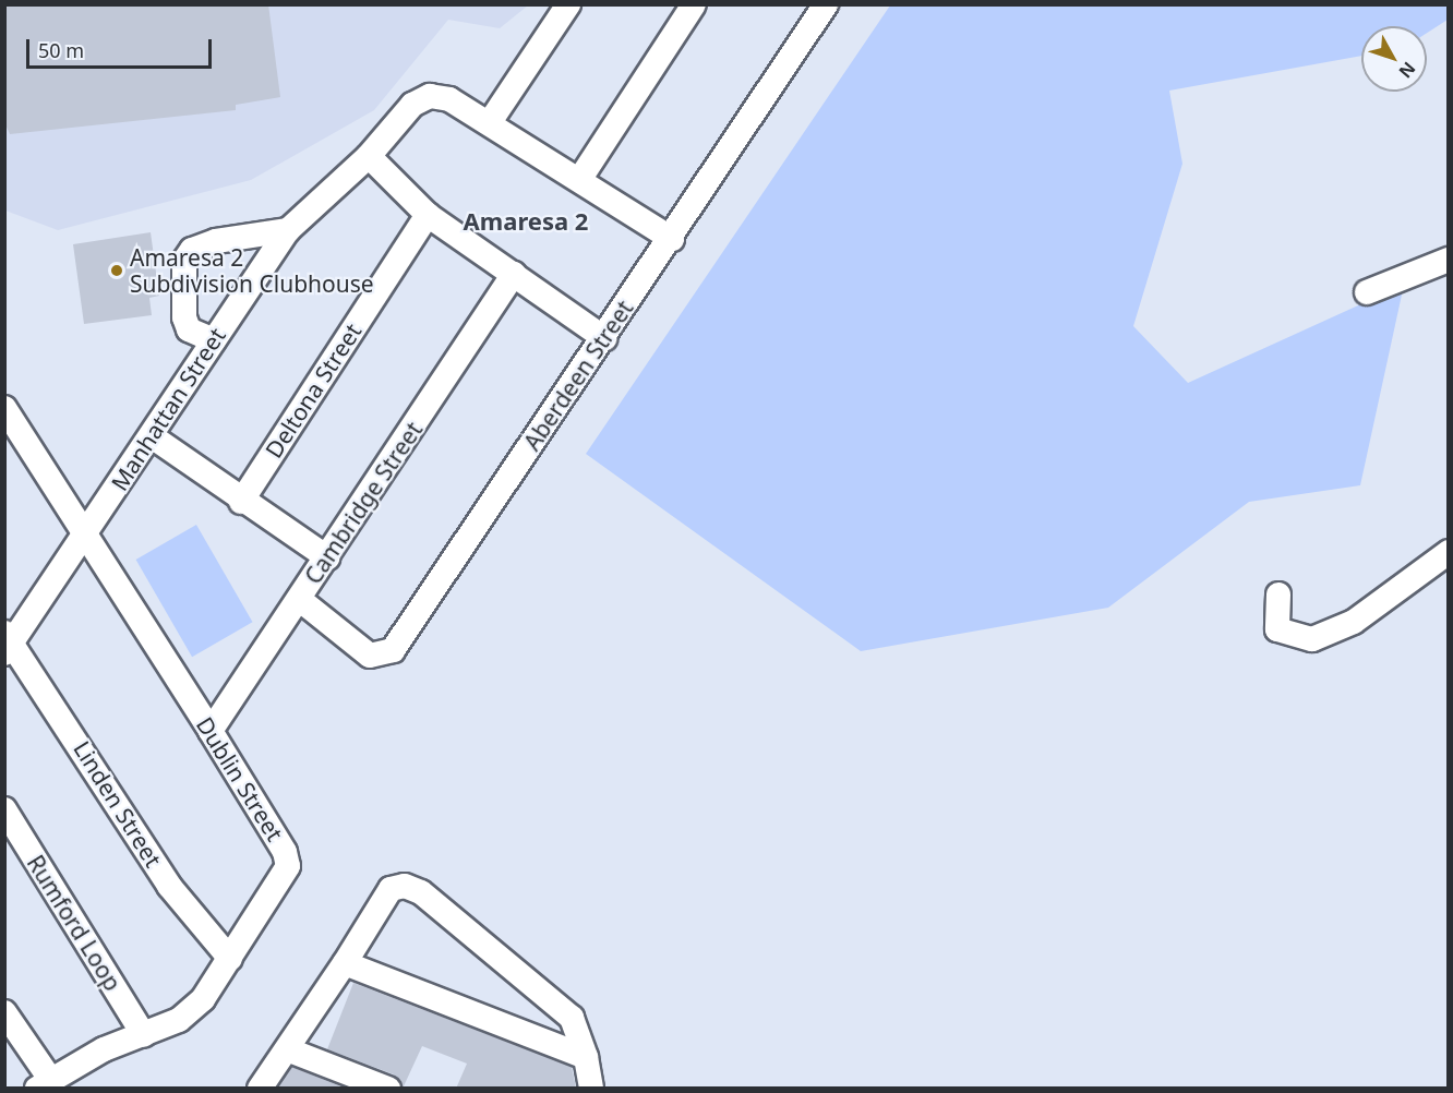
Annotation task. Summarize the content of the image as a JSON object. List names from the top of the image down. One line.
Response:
{"streets":{"street":["Aberdeen Street","Deltona Street","Manhattan Street","Cambridge Street","Dublin Street","Linden Street","Rumford Loop"]},"crossings":[["Aberdeen Street","Cambridge Street"],["Manhattan Street","Dublin Street"],["Manhattan Street","Linden Street"],["Cambridge Street","Dublin Street"],["Dublin Street","Linden Street"],["Dublin Street","Rumford Loop"]],"districts":["Amaresa 2"],"places":["Amaresa 2 Subdivision Clubhouse"],"scale_bar":"50 m","north":"bottom right"}
